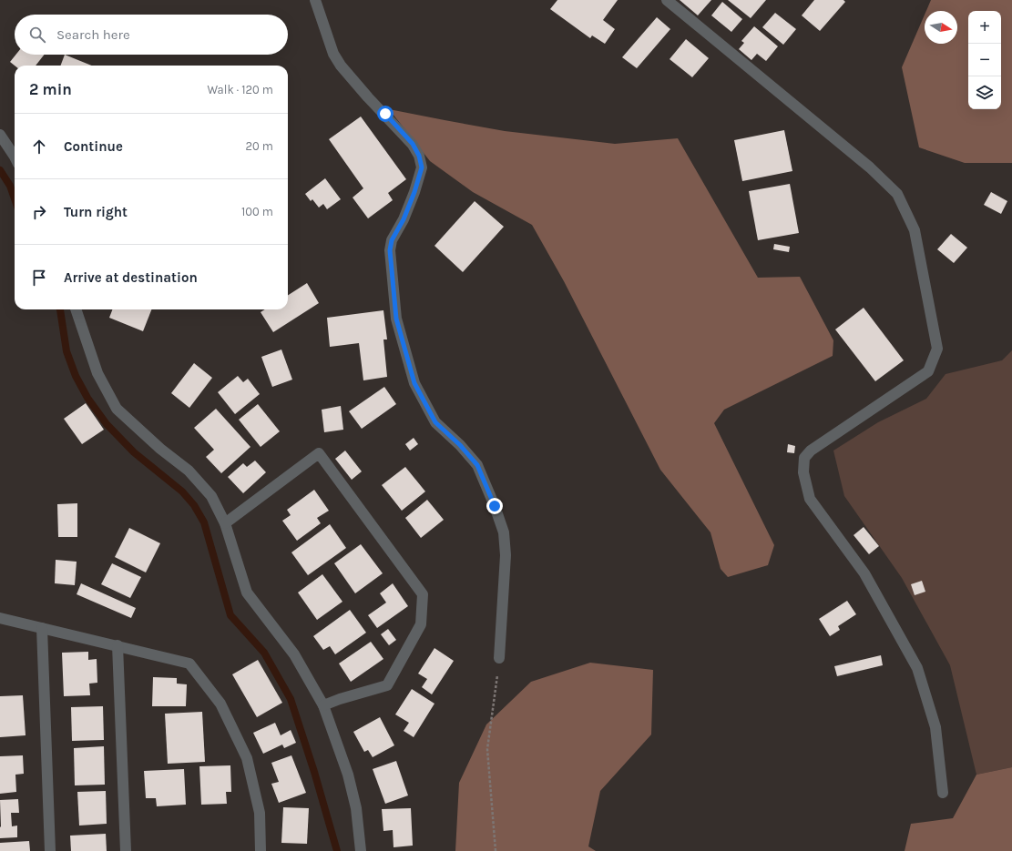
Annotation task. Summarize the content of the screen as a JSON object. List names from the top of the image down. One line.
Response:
{"north":"right","page":{"map_buttons":["+","−"],"search":"Search here","heading":["2 min","Walk · 120 m"],"list":[["Continue","20 m"],["Turn right","100 m"],"Arrive at destination"]}}
